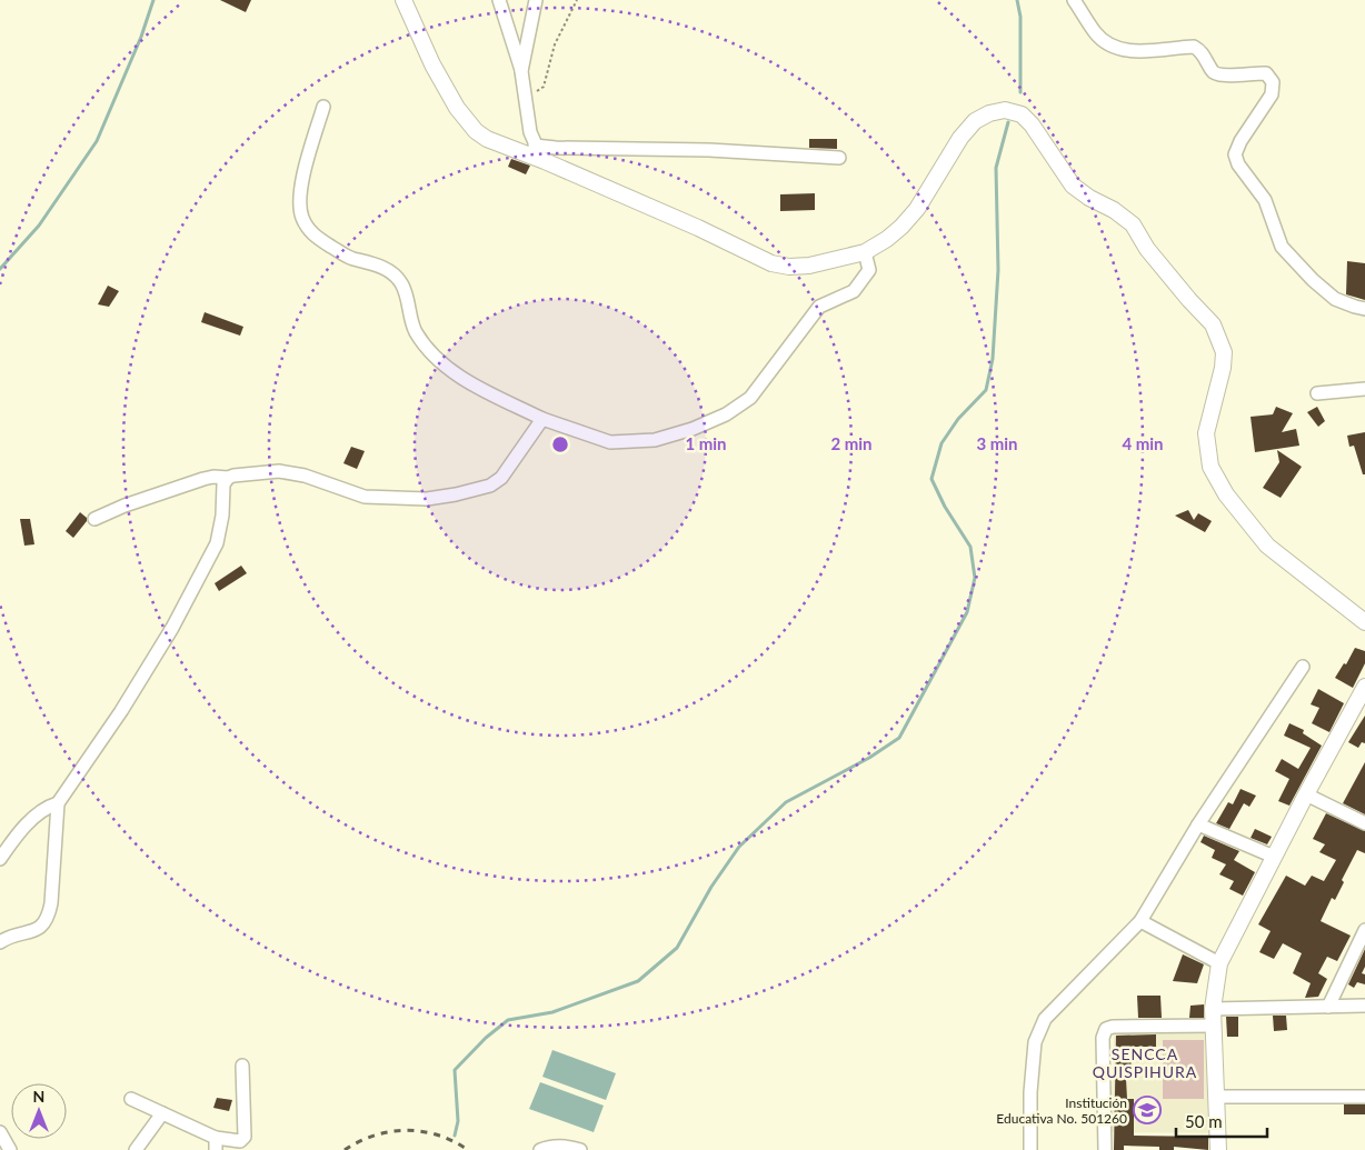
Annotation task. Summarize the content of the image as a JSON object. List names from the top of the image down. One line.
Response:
{"districts":["SENCCA QUISPIHURA"],"places":{"school or university":["Institución Educativa No. 501260"]},"scale_bar":"50 m","north":"top","rings":["1 min","2 min","3 min","4 min"]}
